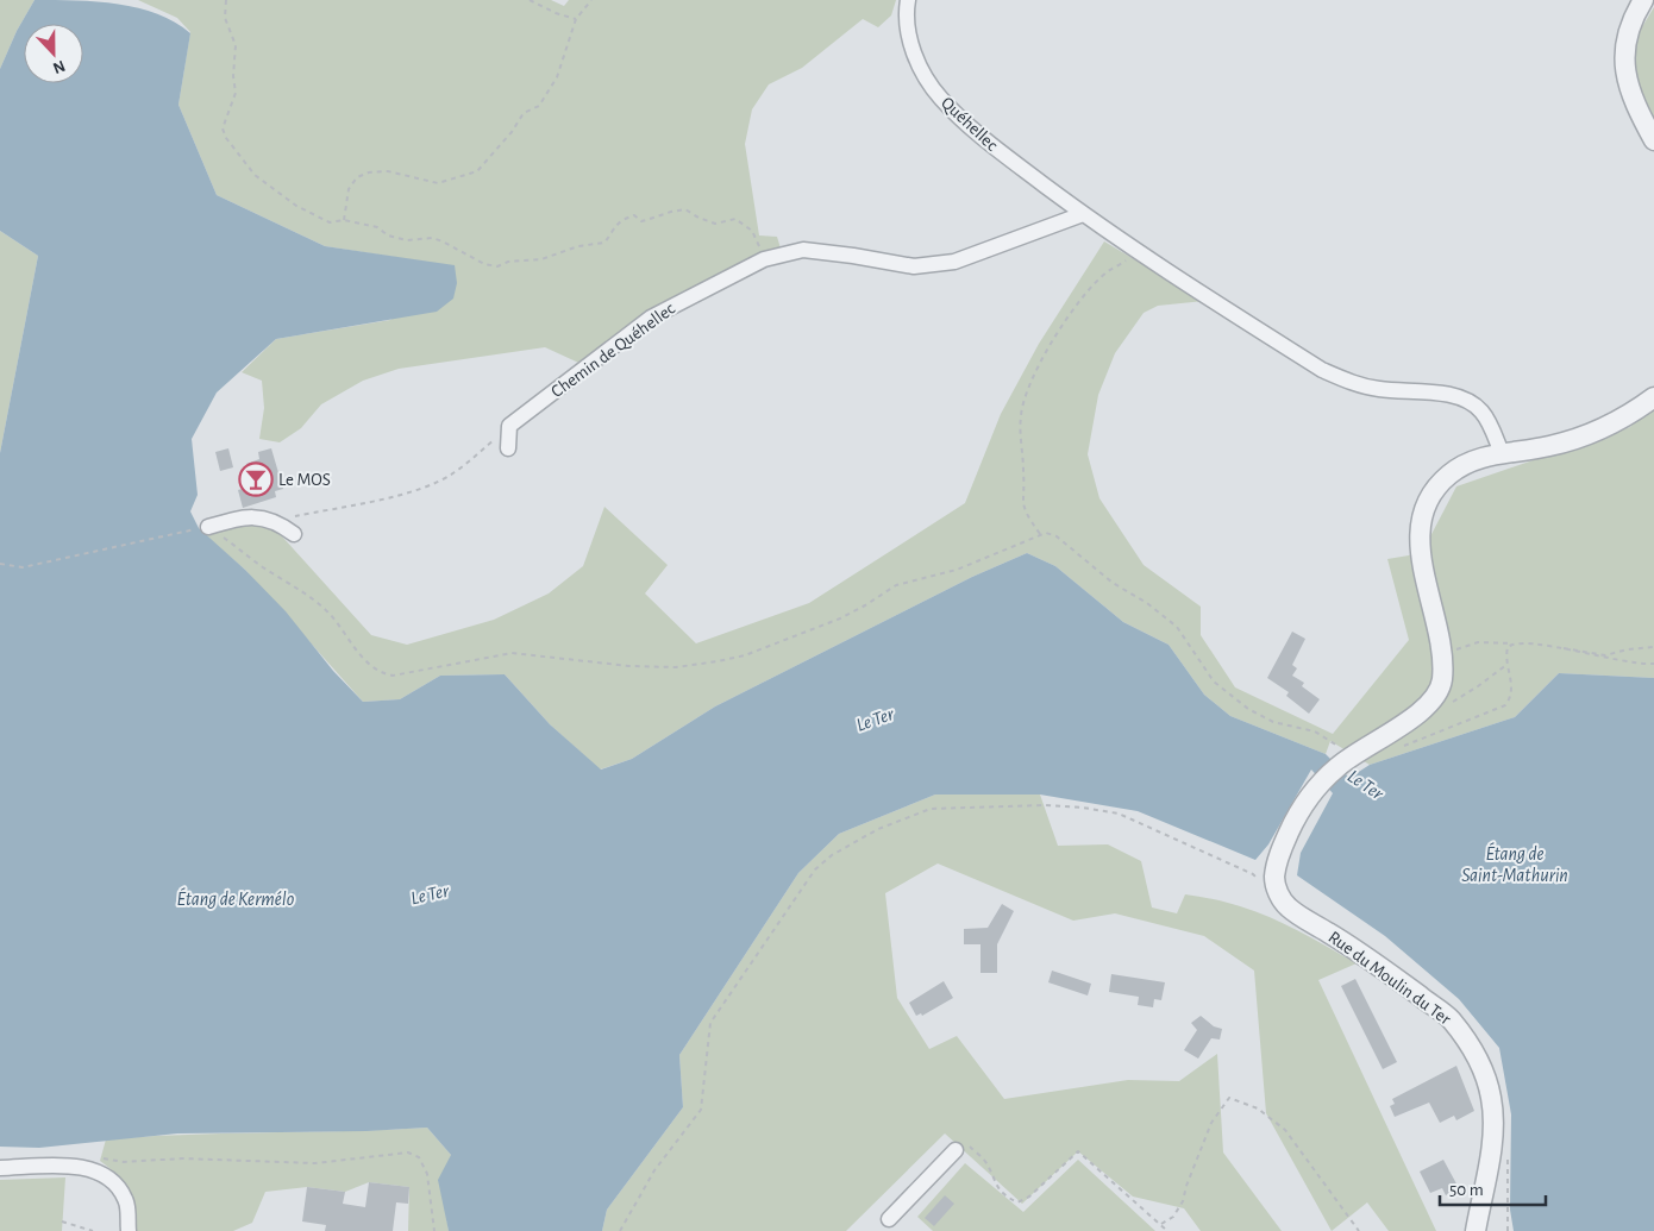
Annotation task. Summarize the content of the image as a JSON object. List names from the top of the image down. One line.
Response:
{"streets":{"street":["Quéhellec","Chemin de Quéhellec","Rue du Moulin du Ter"]},"crossings":[["Quéhellec","Chemin de Quéhellec"],["Quéhellec","Rue du Moulin du Ter"]],"water":["Le Ter","Étang de Saint-Mathurin","Étang de Kermélo"],"places":{"bar":["Le MOS"]},"scale_bar":"50 m","north":"bottom"}
